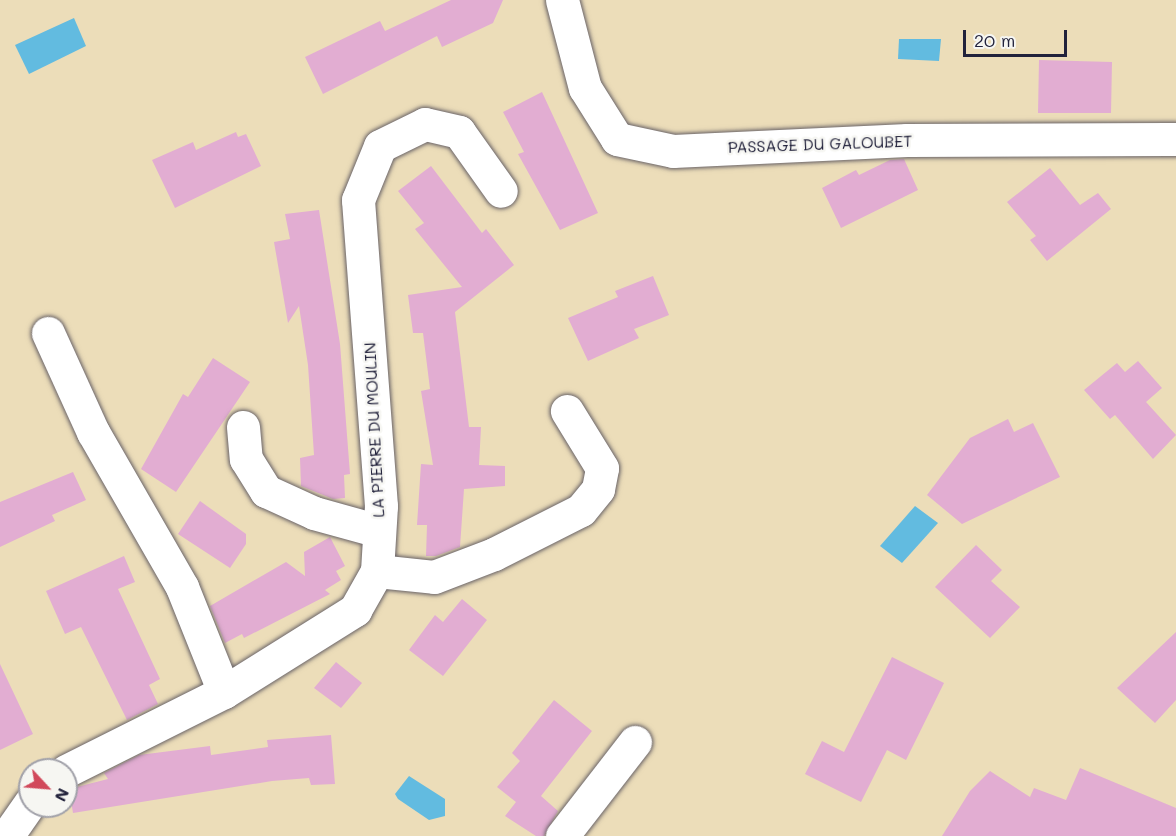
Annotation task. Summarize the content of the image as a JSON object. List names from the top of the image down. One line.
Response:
{"streets":{"street":["PASSAGE DU GALOUBET","LA PIERRE DU MOULIN"]},"scale_bar":"20 m","north":"bottom right"}
